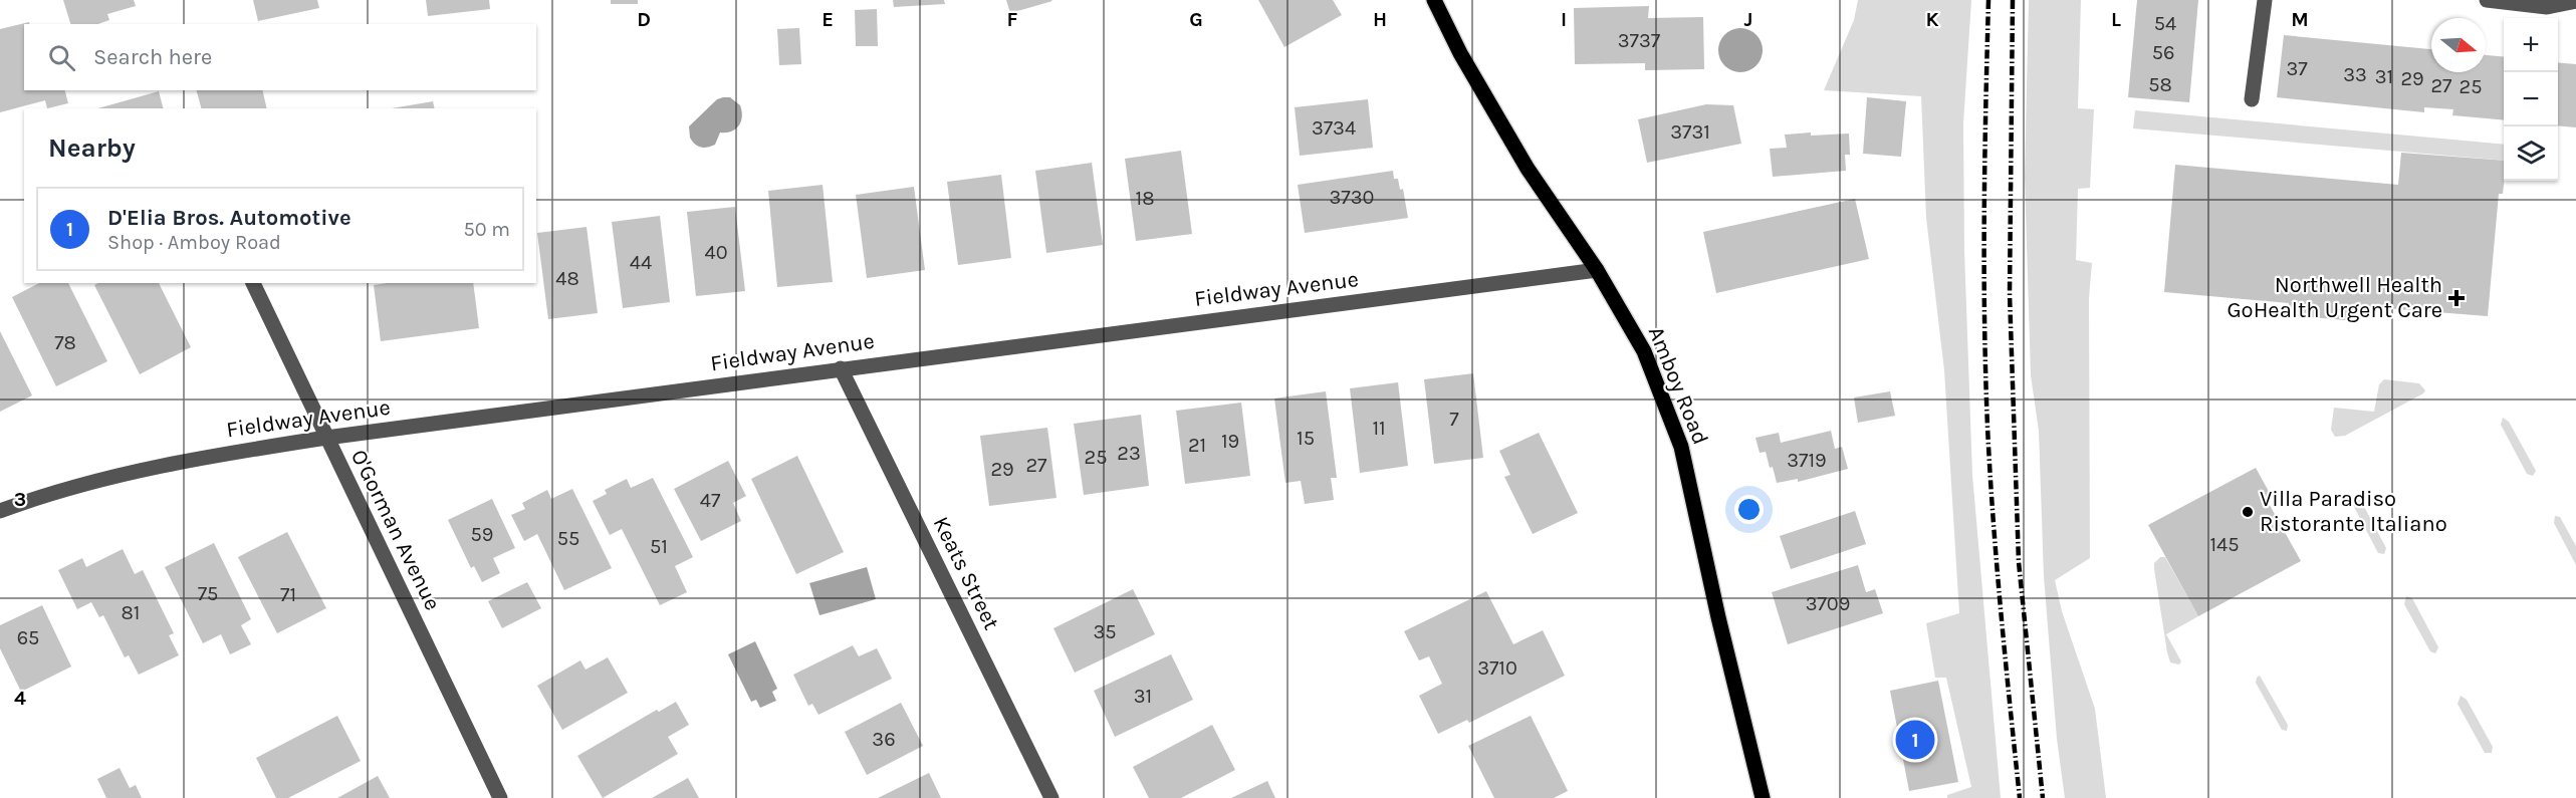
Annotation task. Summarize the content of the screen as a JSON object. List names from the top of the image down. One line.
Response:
{"streets":{"main road":["Amboy Road"],"street":["Fieldway Avenue","O'Gorman Avenue","Keats Street"]},"crossings":[["Fieldway Avenue","Amboy Road"],["Fieldway Avenue","O'Gorman Avenue"],["Fieldway Avenue","Keats Street"]],"places":{"health":["Northwell Health GoHealth Urgent Care"],"other":["Villa Paradiso Ristorante Italiano"]},"house_numbers":["54","3737","56","37","33","31","29","58","27","25","3734","3731","3730","18","40","44","48","78","7","11","15","19","21","23","25","3719","27","29","47","59","55","145","51","75","71","3709","81","35","65","3710","31","36"],"north":"right","page":{"map_buttons":["+","−"],"search":"Search here","heading":"Nearby","list":[{"mark":"1","name":"D'Elia Bros. Automotive","note":"Shop · Amboy Road","value":"50 m"}],"pins":"1"},"grid":{"columns":["D","E","F","G","H","I","J","K","L","M"],"rows":["3","4"]}}
